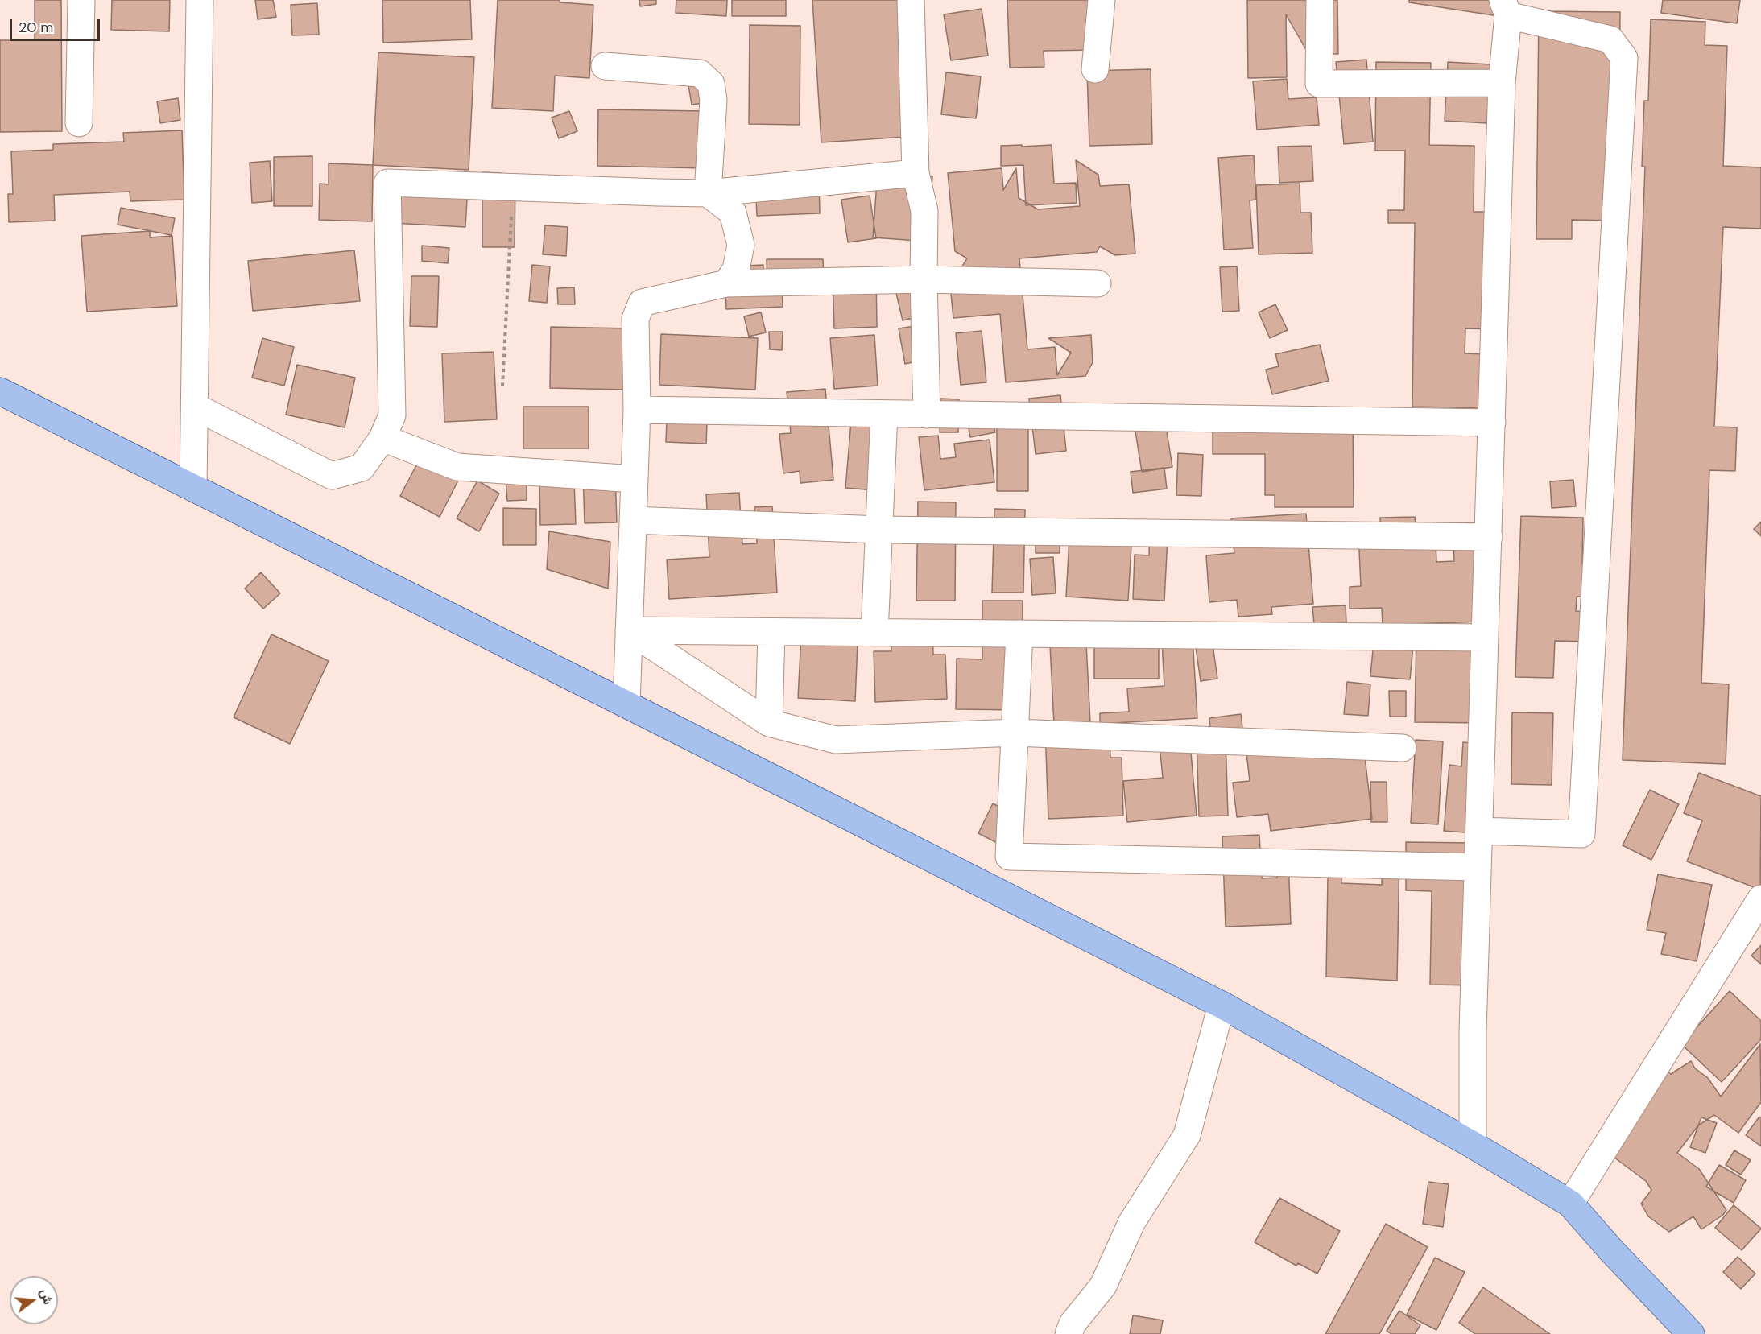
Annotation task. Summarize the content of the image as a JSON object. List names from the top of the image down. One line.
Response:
{"scale_bar":"20 m","north":"right"}
